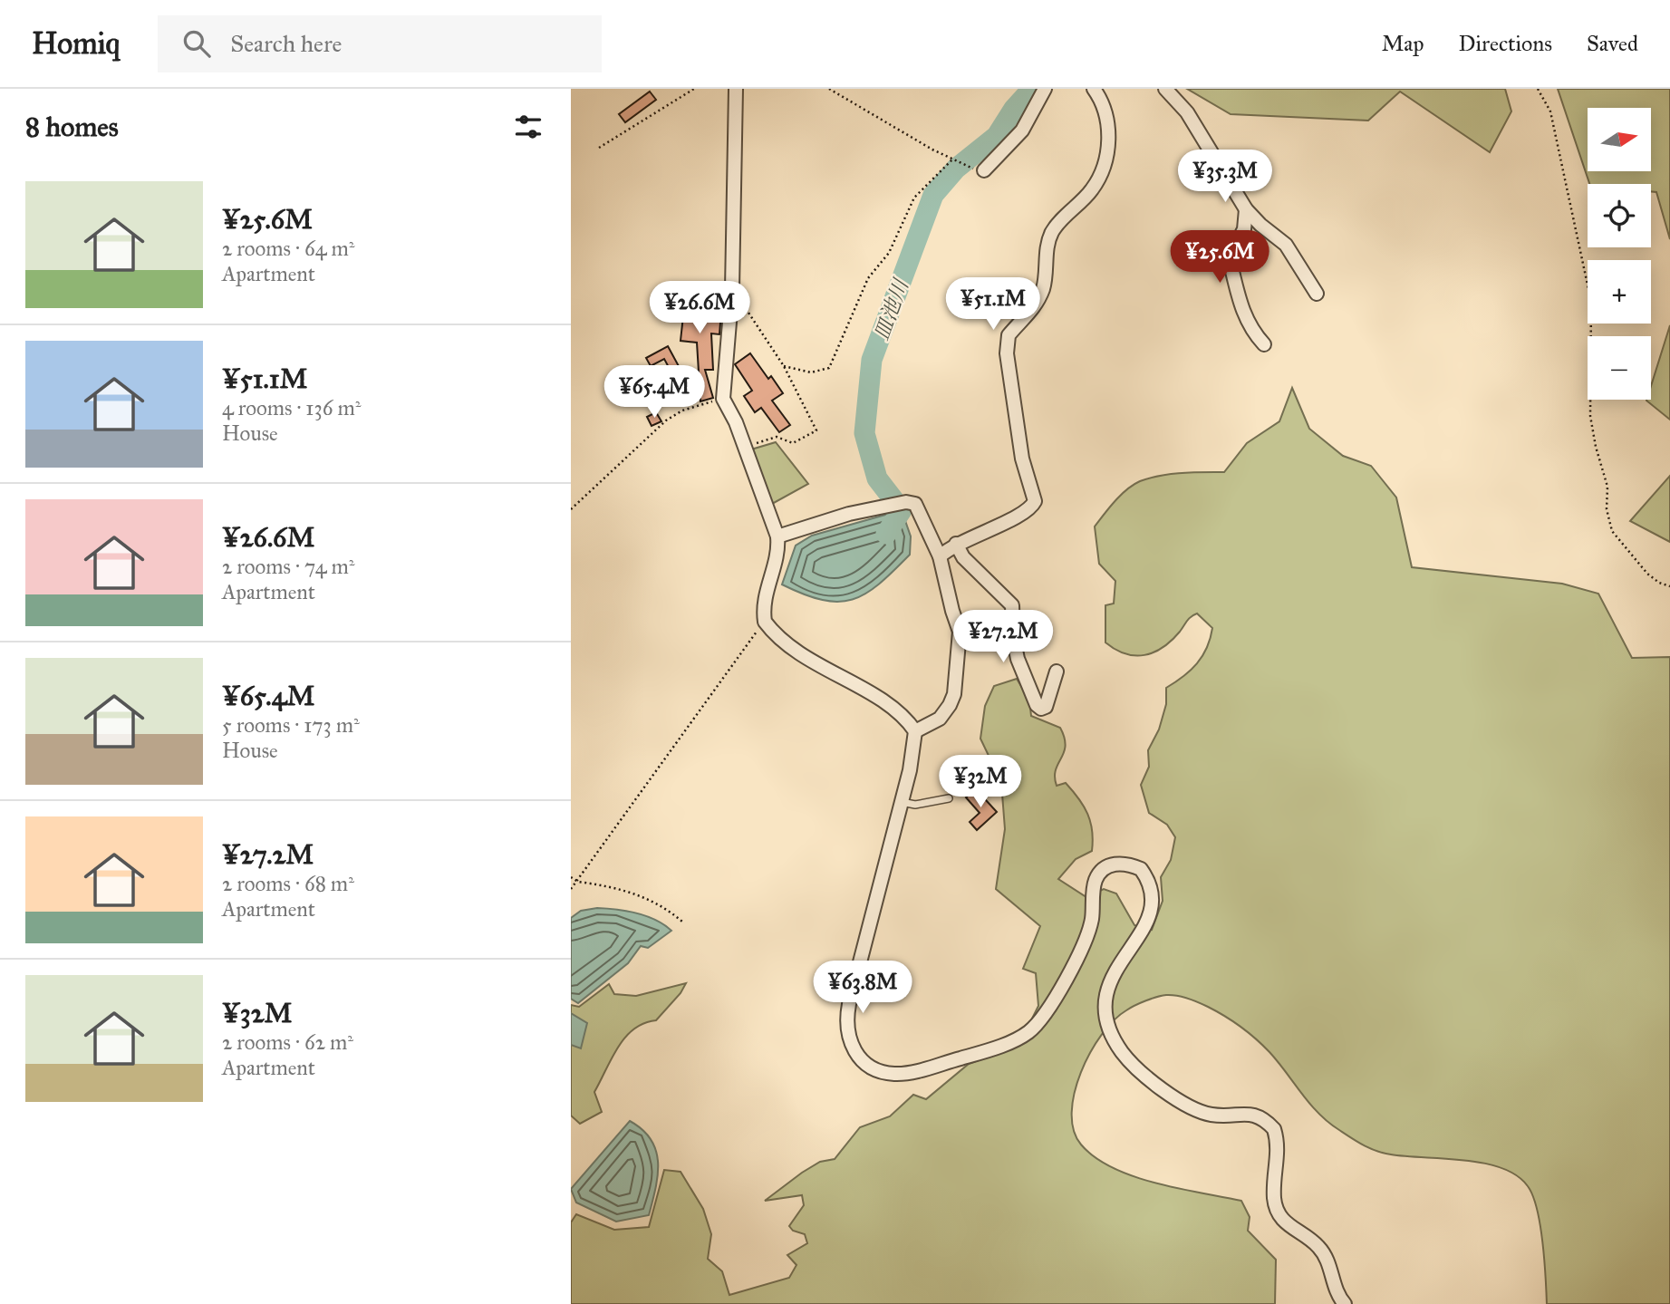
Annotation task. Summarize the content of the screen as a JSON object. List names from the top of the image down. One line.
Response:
{"water":["皿池川"],"north":"right","page":{"header":"Homiq","search":"Search here","nav":["Map","Directions","Saved"],"heading":"8 homes","map_buttons":["+","−"],"price":["¥35.3M","¥25.6M","¥51.1M","¥26.6M","¥65.4M","¥27.2M","¥32M","¥63.8M"],"list":[{"name":"¥25.6M","note":"2 rooms · 64 m² · Apartment"},{"name":"¥51.1M","note":"4 rooms · 136 m² · House"},{"name":"¥26.6M","note":"2 rooms · 74 m² · Apartment"},{"name":"¥65.4M","note":"5 rooms · 173 m² · House"},{"name":"¥27.2M","note":"2 rooms · 68 m² · Apartment"},{"name":"¥32M","note":"2 rooms · 62 m² · Apartment"}]}}
